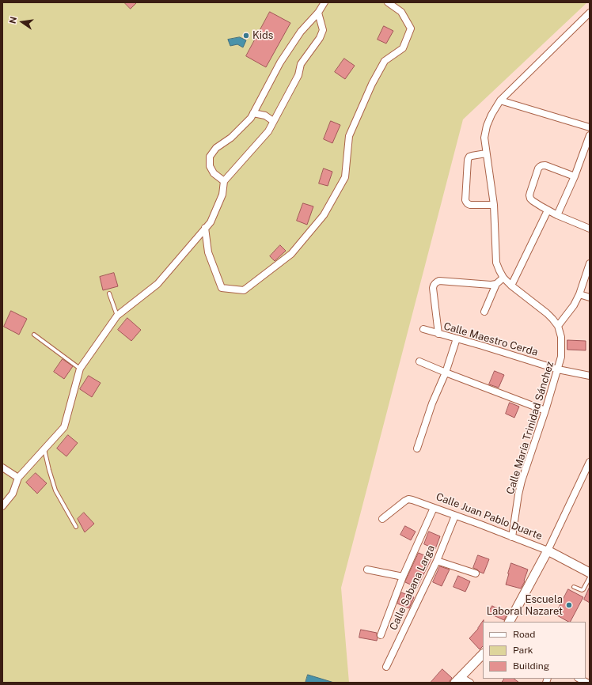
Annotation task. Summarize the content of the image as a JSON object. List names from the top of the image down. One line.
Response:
{"streets":{"street":["Calle Maestro Cerda","Calle María Trinidad Sánchez","Calle Juan Pablo Duarte","Calle Sabana Larga"]},"crossings":[["Calle Maestro Cerda","Calle María Trinidad Sánchez"],["Calle María Trinidad Sánchez","Calle Juan Pablo Duarte"],["Calle Juan Pablo Duarte","Calle Sabana Larga"]],"places":["Kids","Escuela Laboral Nazaret"],"legend":["Road","Park","Building"],"north":"left"}
